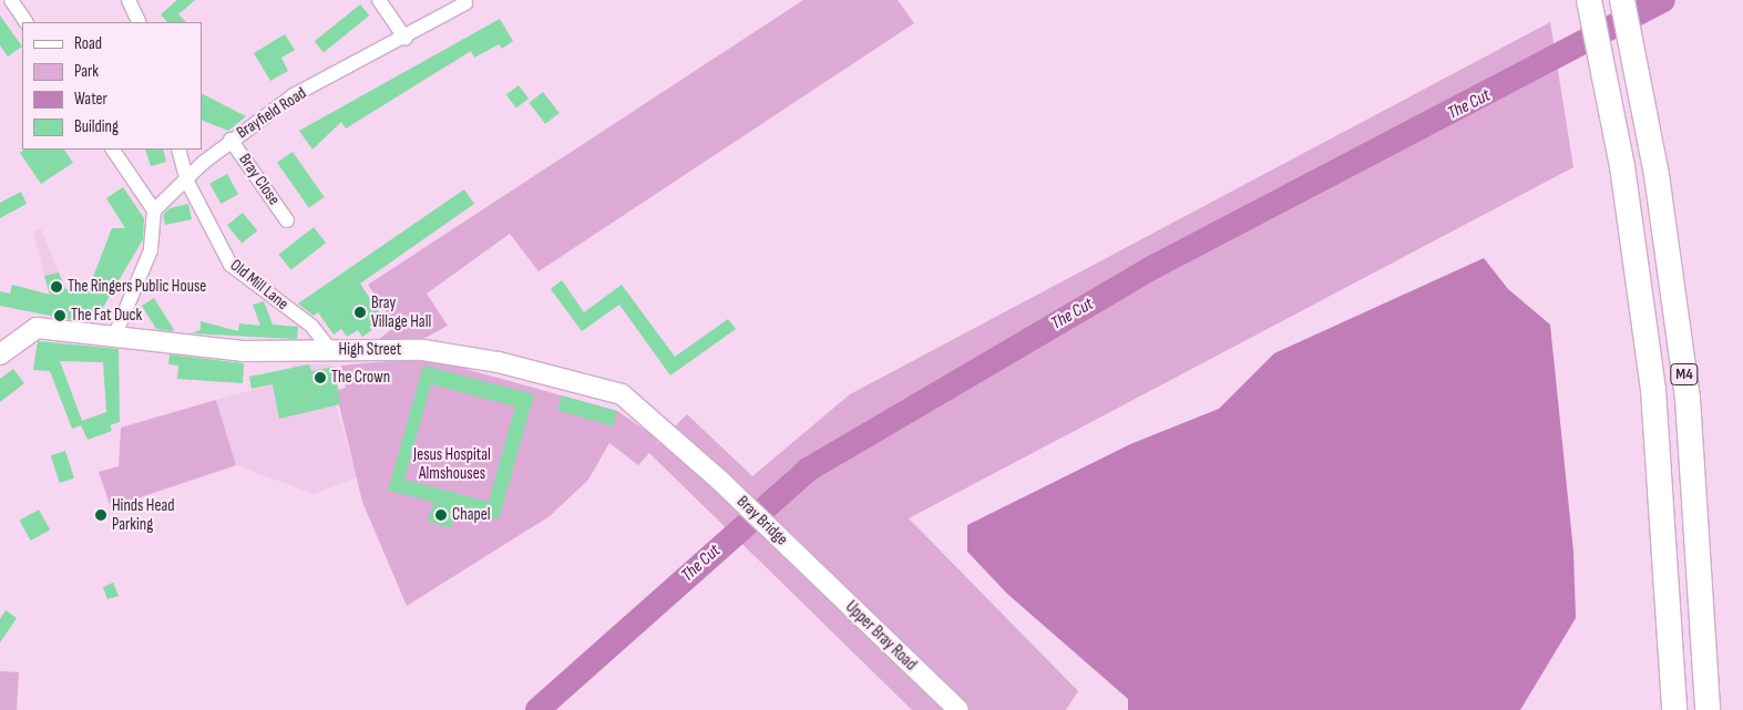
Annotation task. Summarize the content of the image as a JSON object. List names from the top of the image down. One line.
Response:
{"streets":{"highway":["M4"],"main road":["High Street","Bray Bridge","Upper Bray Road"],"street":["Brayfield Road","Bray Close","Old Mill Lane"]},"crossings":[["Brayfield Road","Bray Close"],["Brayfield Road","Old Mill Lane"],["Old Mill Lane","High Street"],["High Street","Bray Bridge"],["Bray Bridge","Upper Bray Road"]],"water":["The Cut"],"parks":["Jesus Hospital Almshouses"],"places":["The Ringers Public House","Bray Village Hall","The Fat Duck","The Crown","Hinds Head Parking","Chapel"],"legend":["Road","Park","Water","Building"]}
